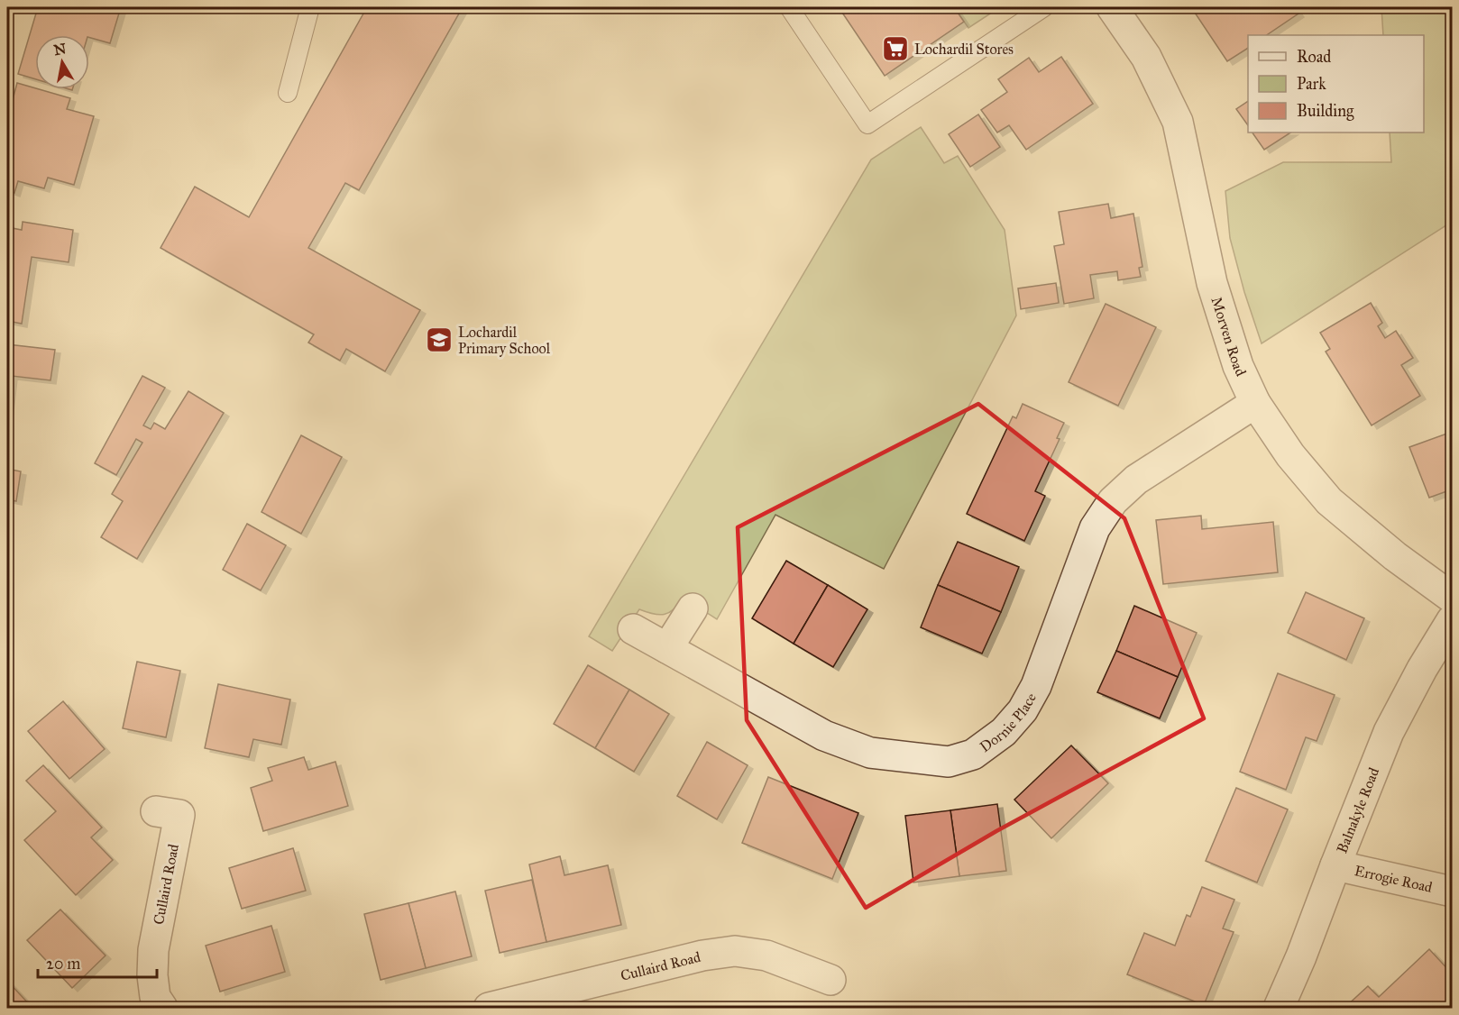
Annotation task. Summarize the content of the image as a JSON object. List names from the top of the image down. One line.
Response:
{"streets":{"street":["Morven Road","Dornie Place","Balnakyle Road","Errogie Road","Cullaird Road"]},"crossings":[["Morven Road","Dornie Place"],["Balnakyle Road","Errogie Road"]],"places":{"supermarket":["Lochardil Stores"],"school or university":["Lochardil Primary School"]},"legend":["Road","Park","Building"],"scale_bar":"20 m","north":"top"}
